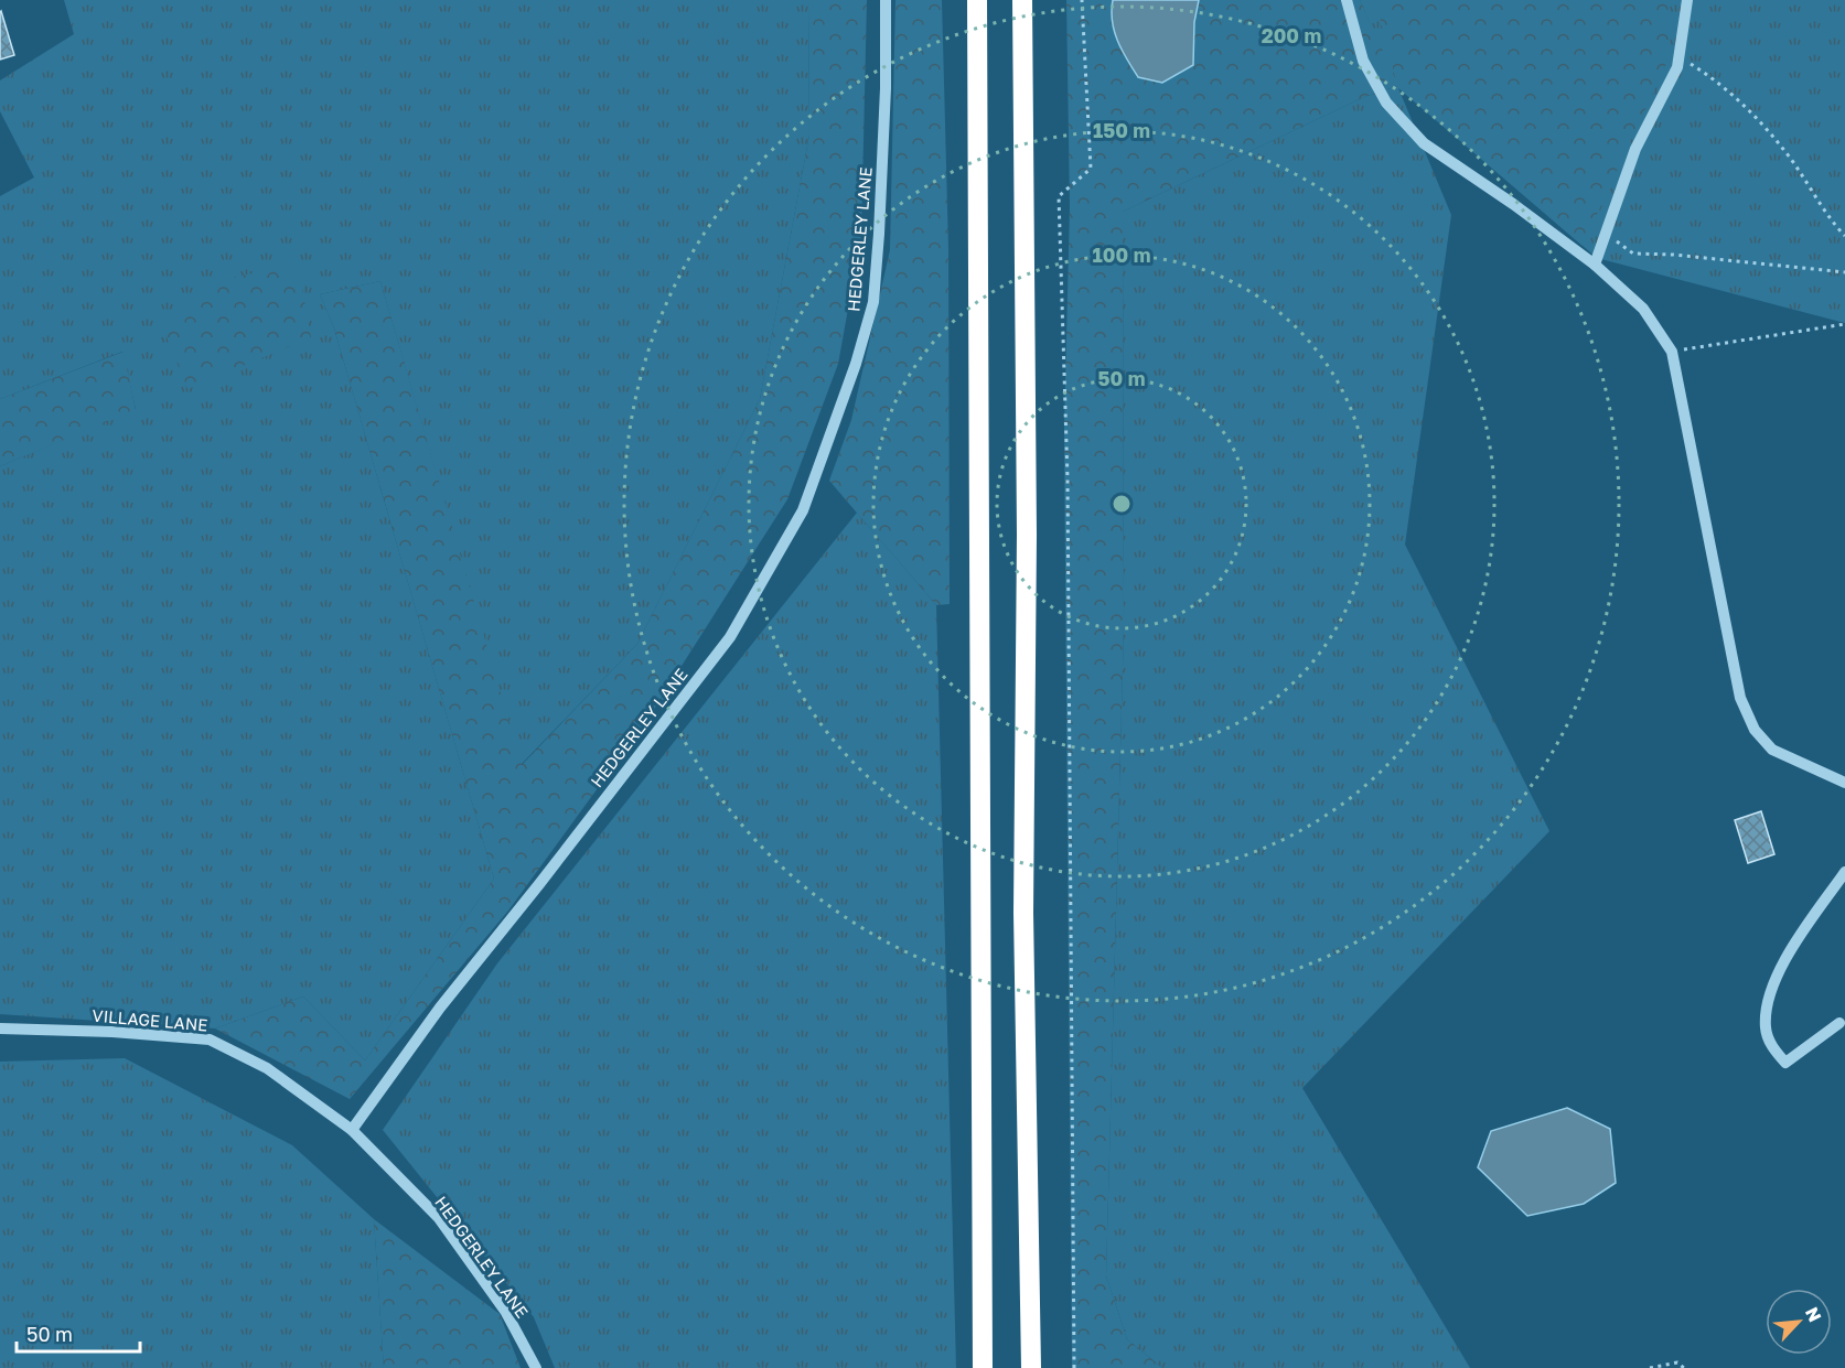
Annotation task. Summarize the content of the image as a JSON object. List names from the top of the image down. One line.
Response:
{"streets":{"street":["HEDGERLEY LANE","VILLAGE LANE"]},"crossings":[["HEDGERLEY LANE","VILLAGE LANE"]],"scale_bar":"50 m","north":"top right","rings":["200 m","150 m","100 m","50 m"]}
